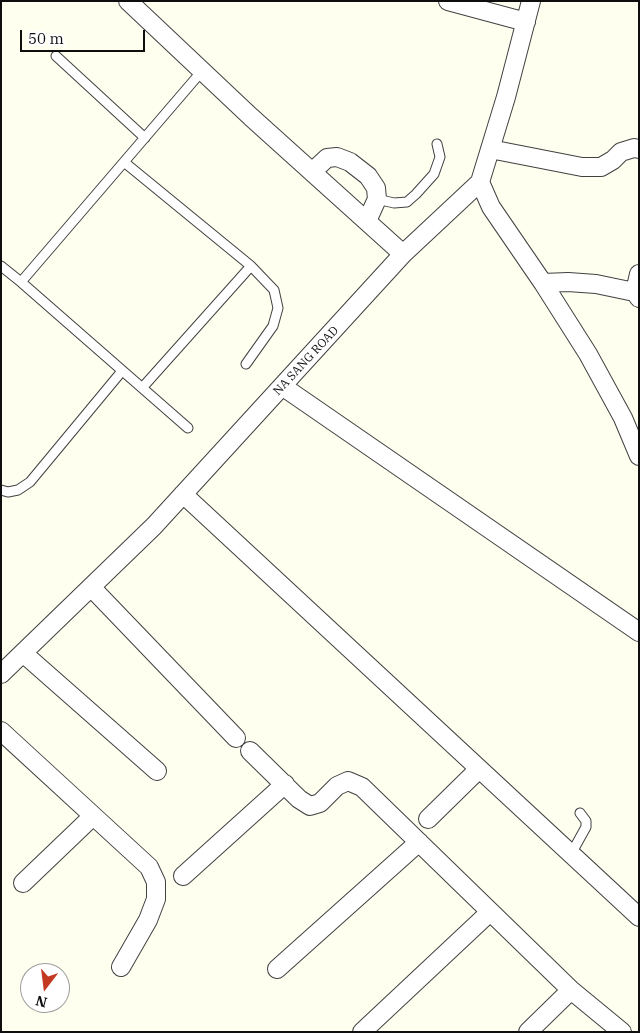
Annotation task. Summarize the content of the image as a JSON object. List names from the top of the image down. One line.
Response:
{"streets":{"street":["NA SANG ROAD"]},"scale_bar":"50 m","north":"bottom"}
